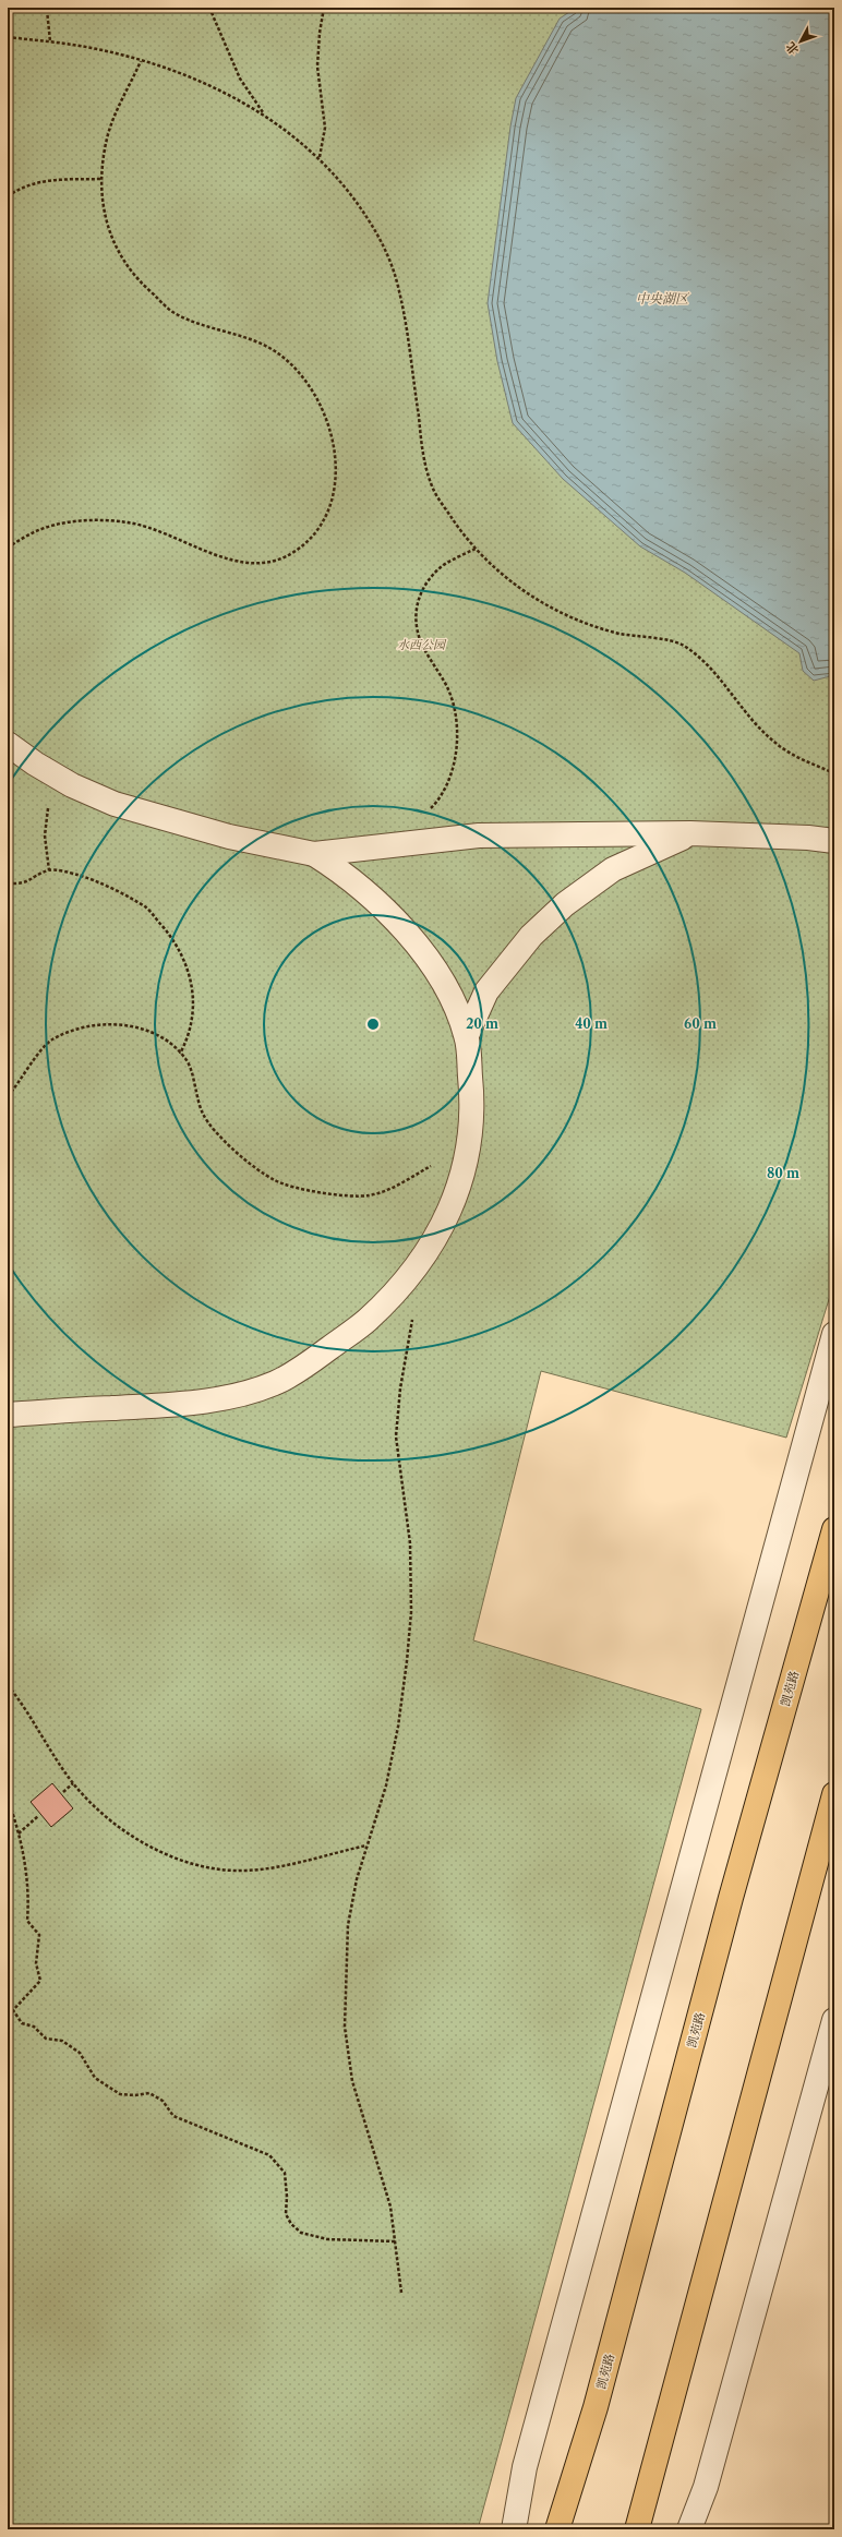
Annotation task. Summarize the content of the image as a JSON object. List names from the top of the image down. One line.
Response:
{"streets":{"main road":["凯苑路"]},"water":["中央湖区"],"parks":["水西公园"],"north":"bottom left","rings":["20 m","40 m","60 m","80 m"]}
